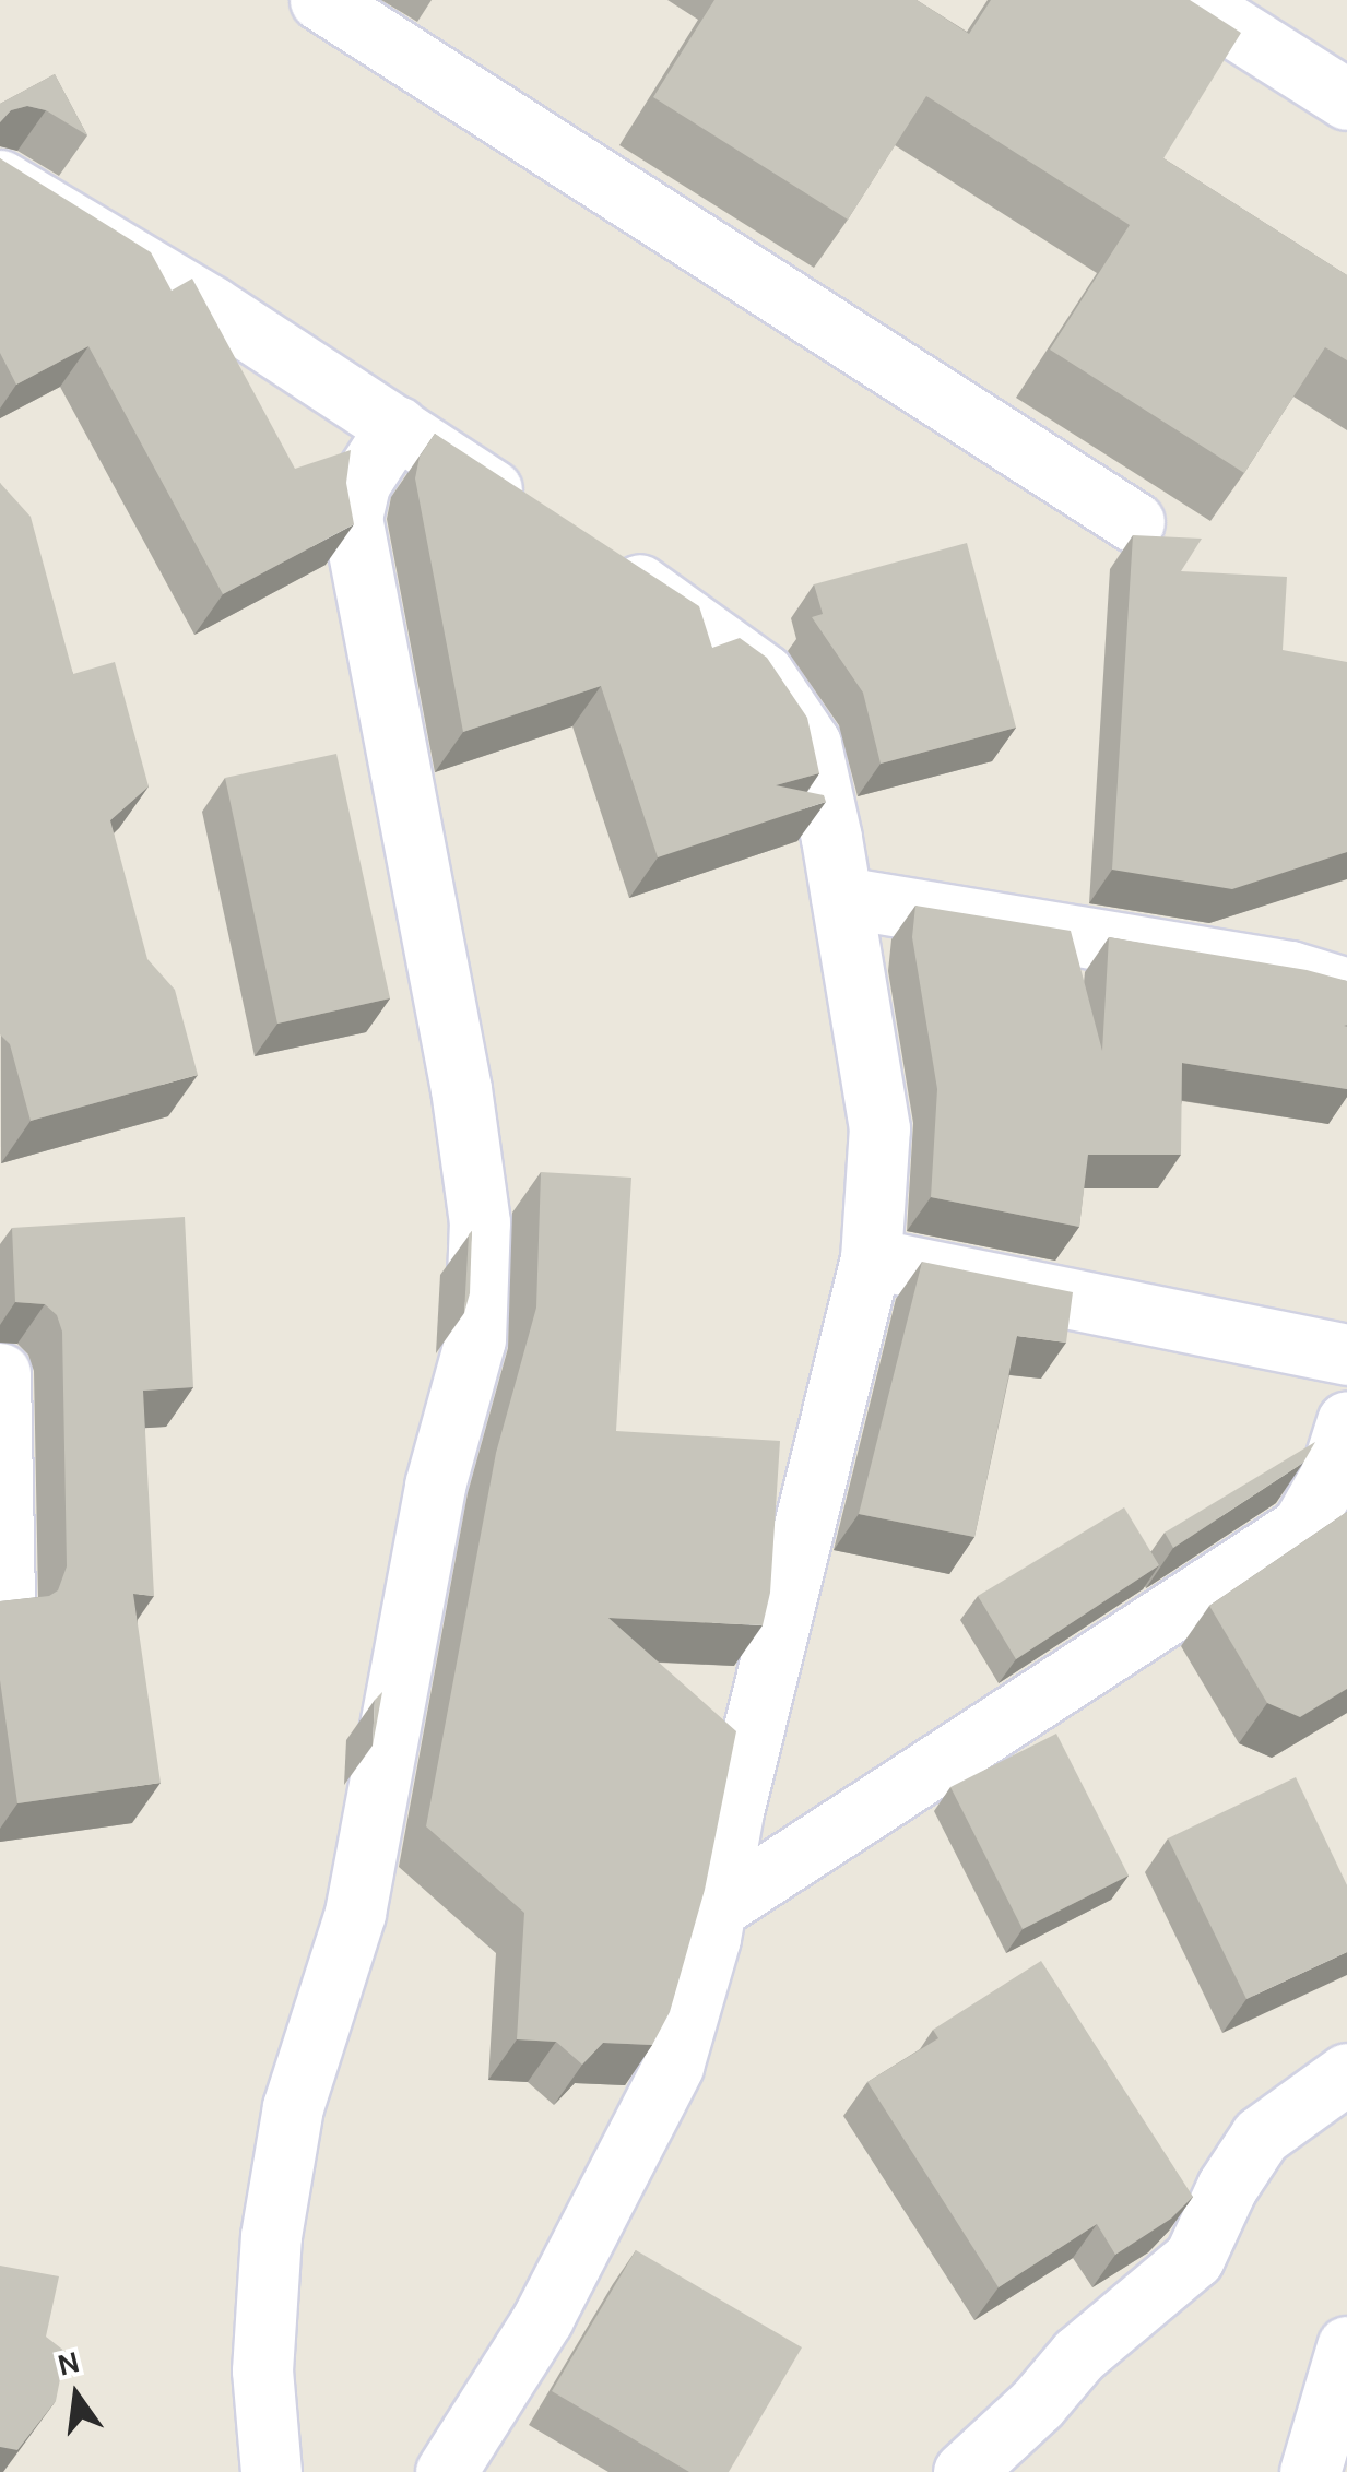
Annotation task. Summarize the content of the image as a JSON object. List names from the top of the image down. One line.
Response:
{"north":"top"}
